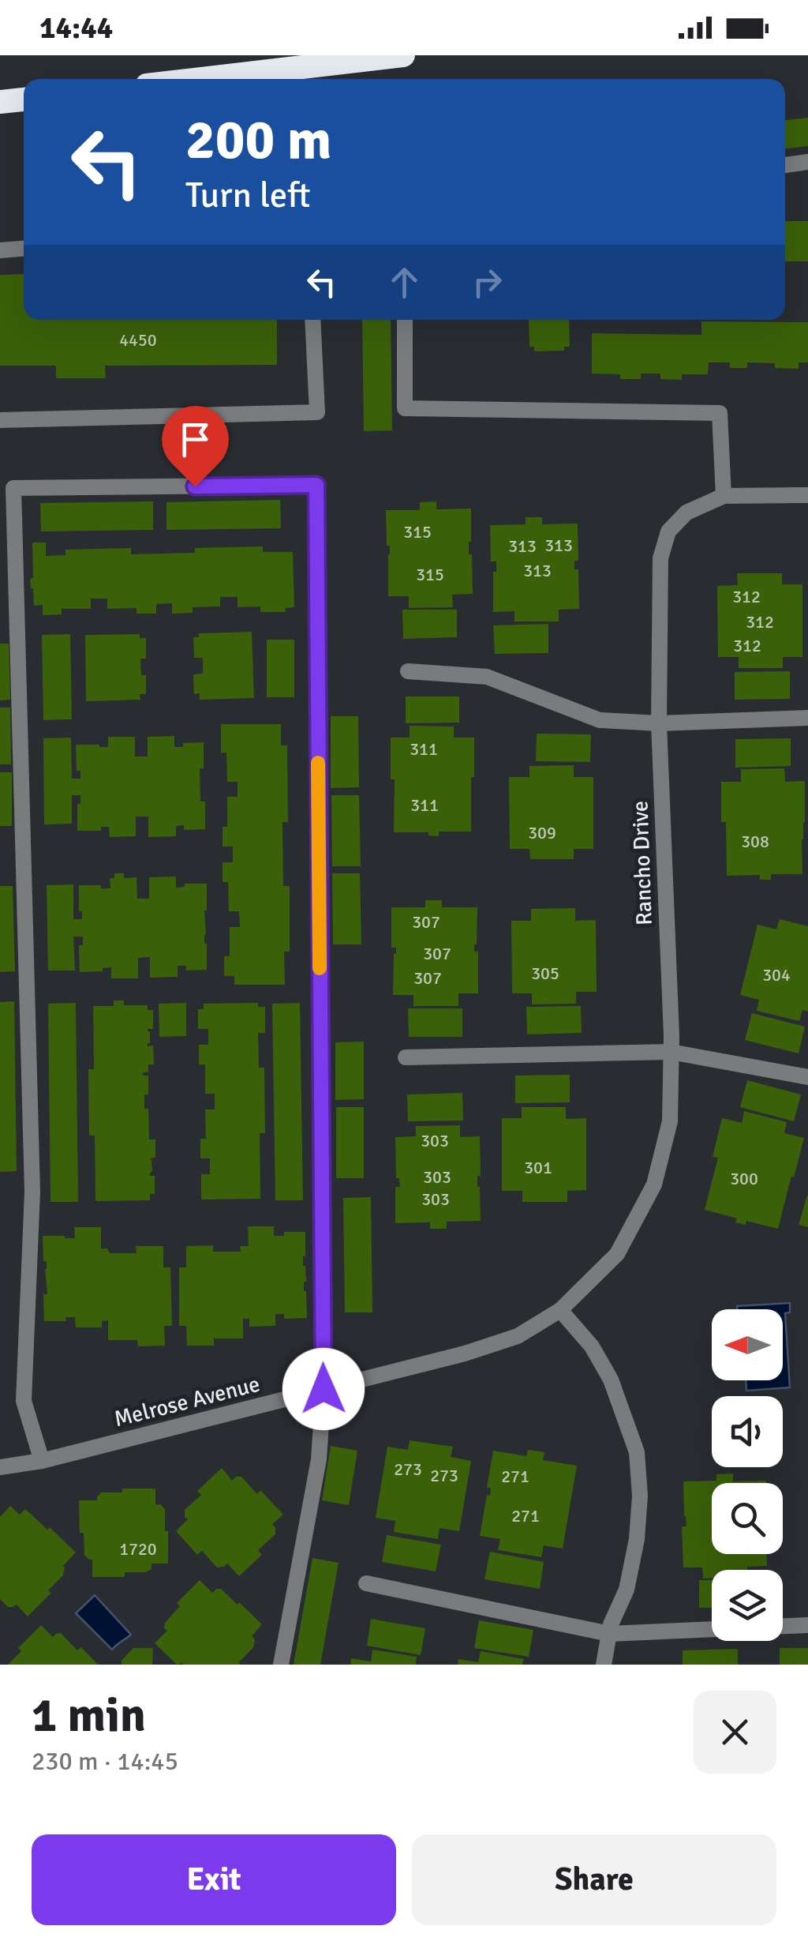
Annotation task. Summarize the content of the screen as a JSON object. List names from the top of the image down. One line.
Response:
{"streets":{"street":["Rancho Drive","Melrose Avenue"]},"crossings":[["Rancho Drive","Melrose Avenue"]],"house_numbers":["4450","315","313","313","313","315","312","312","312","311","311","309","308","307","307","305","304","307","303","301","303","300","303","273","273","271","271","1720"],"north":"left","page":{"status":"14:44","turn":["200 m","Turn left"],"heading":["1 min","230 m · 14:45"],"buttons":["Exit","Share"]}}
